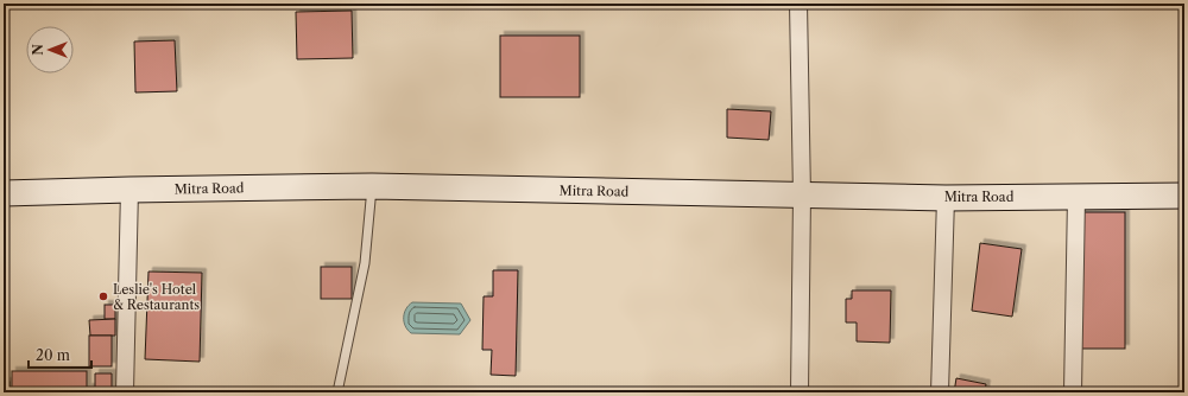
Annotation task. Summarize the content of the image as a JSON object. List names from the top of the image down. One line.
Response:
{"streets":{"street":["Mitra Road"]},"places":["Leslie's Hotel & Restaurants"],"scale_bar":"20 m","north":"left"}
